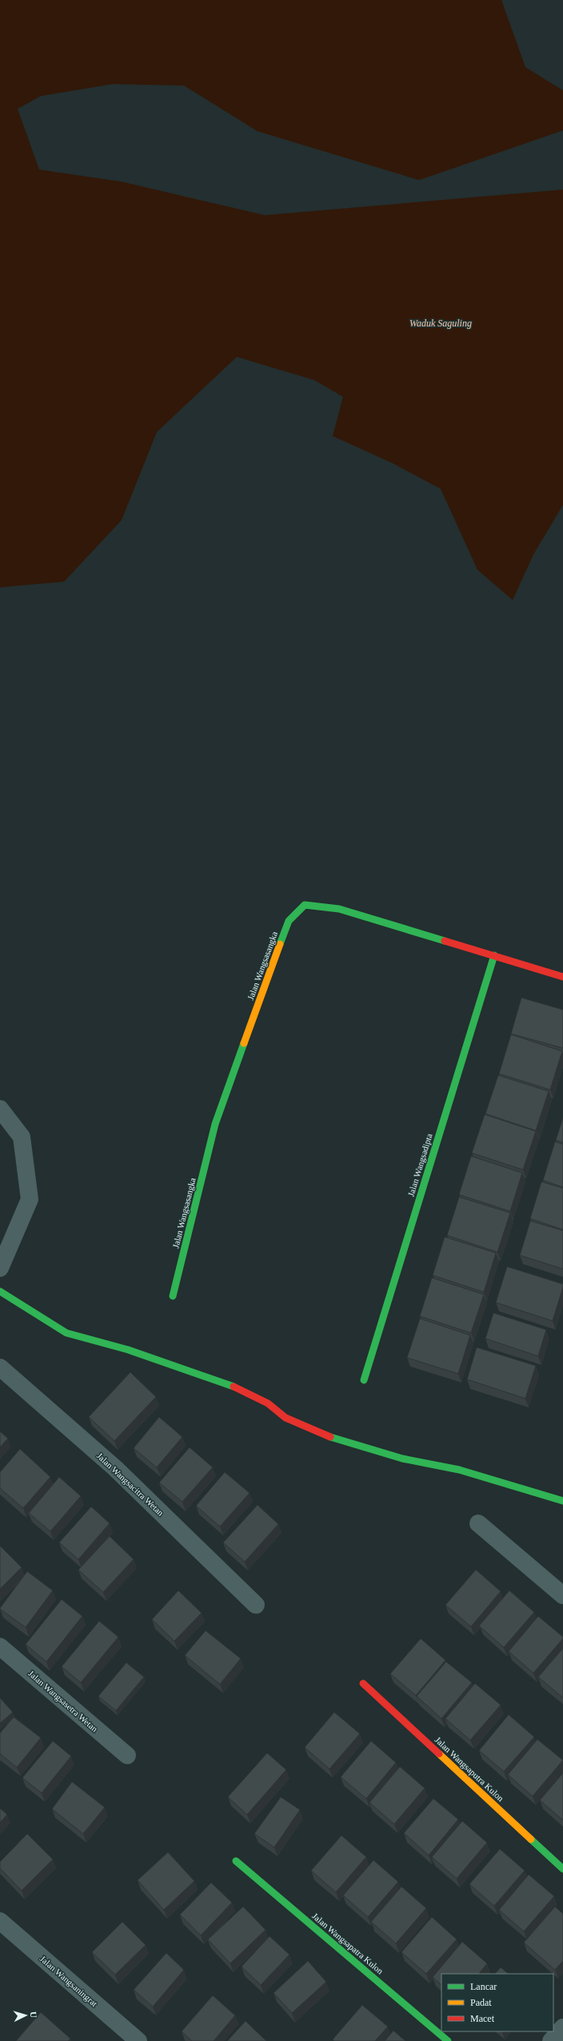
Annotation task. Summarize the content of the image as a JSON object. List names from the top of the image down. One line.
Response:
{"streets":{"street":["Jalan Wangsasangka","Jalan Wangsadipta","Jalan Wangsacitra Wetan","Jalan Wangsasetra Wetan","Jalan Wangsaputra Kulon","Jalan Wangsapatra Kulon","Jalan Wangsaningrat"]},"crossings":[["Jalan Wangsasangka","Jalan Wangsadipta"]],"water":["Waduk Saguling"],"legend":["Lancar","Padat","Macet"],"north":"right"}
